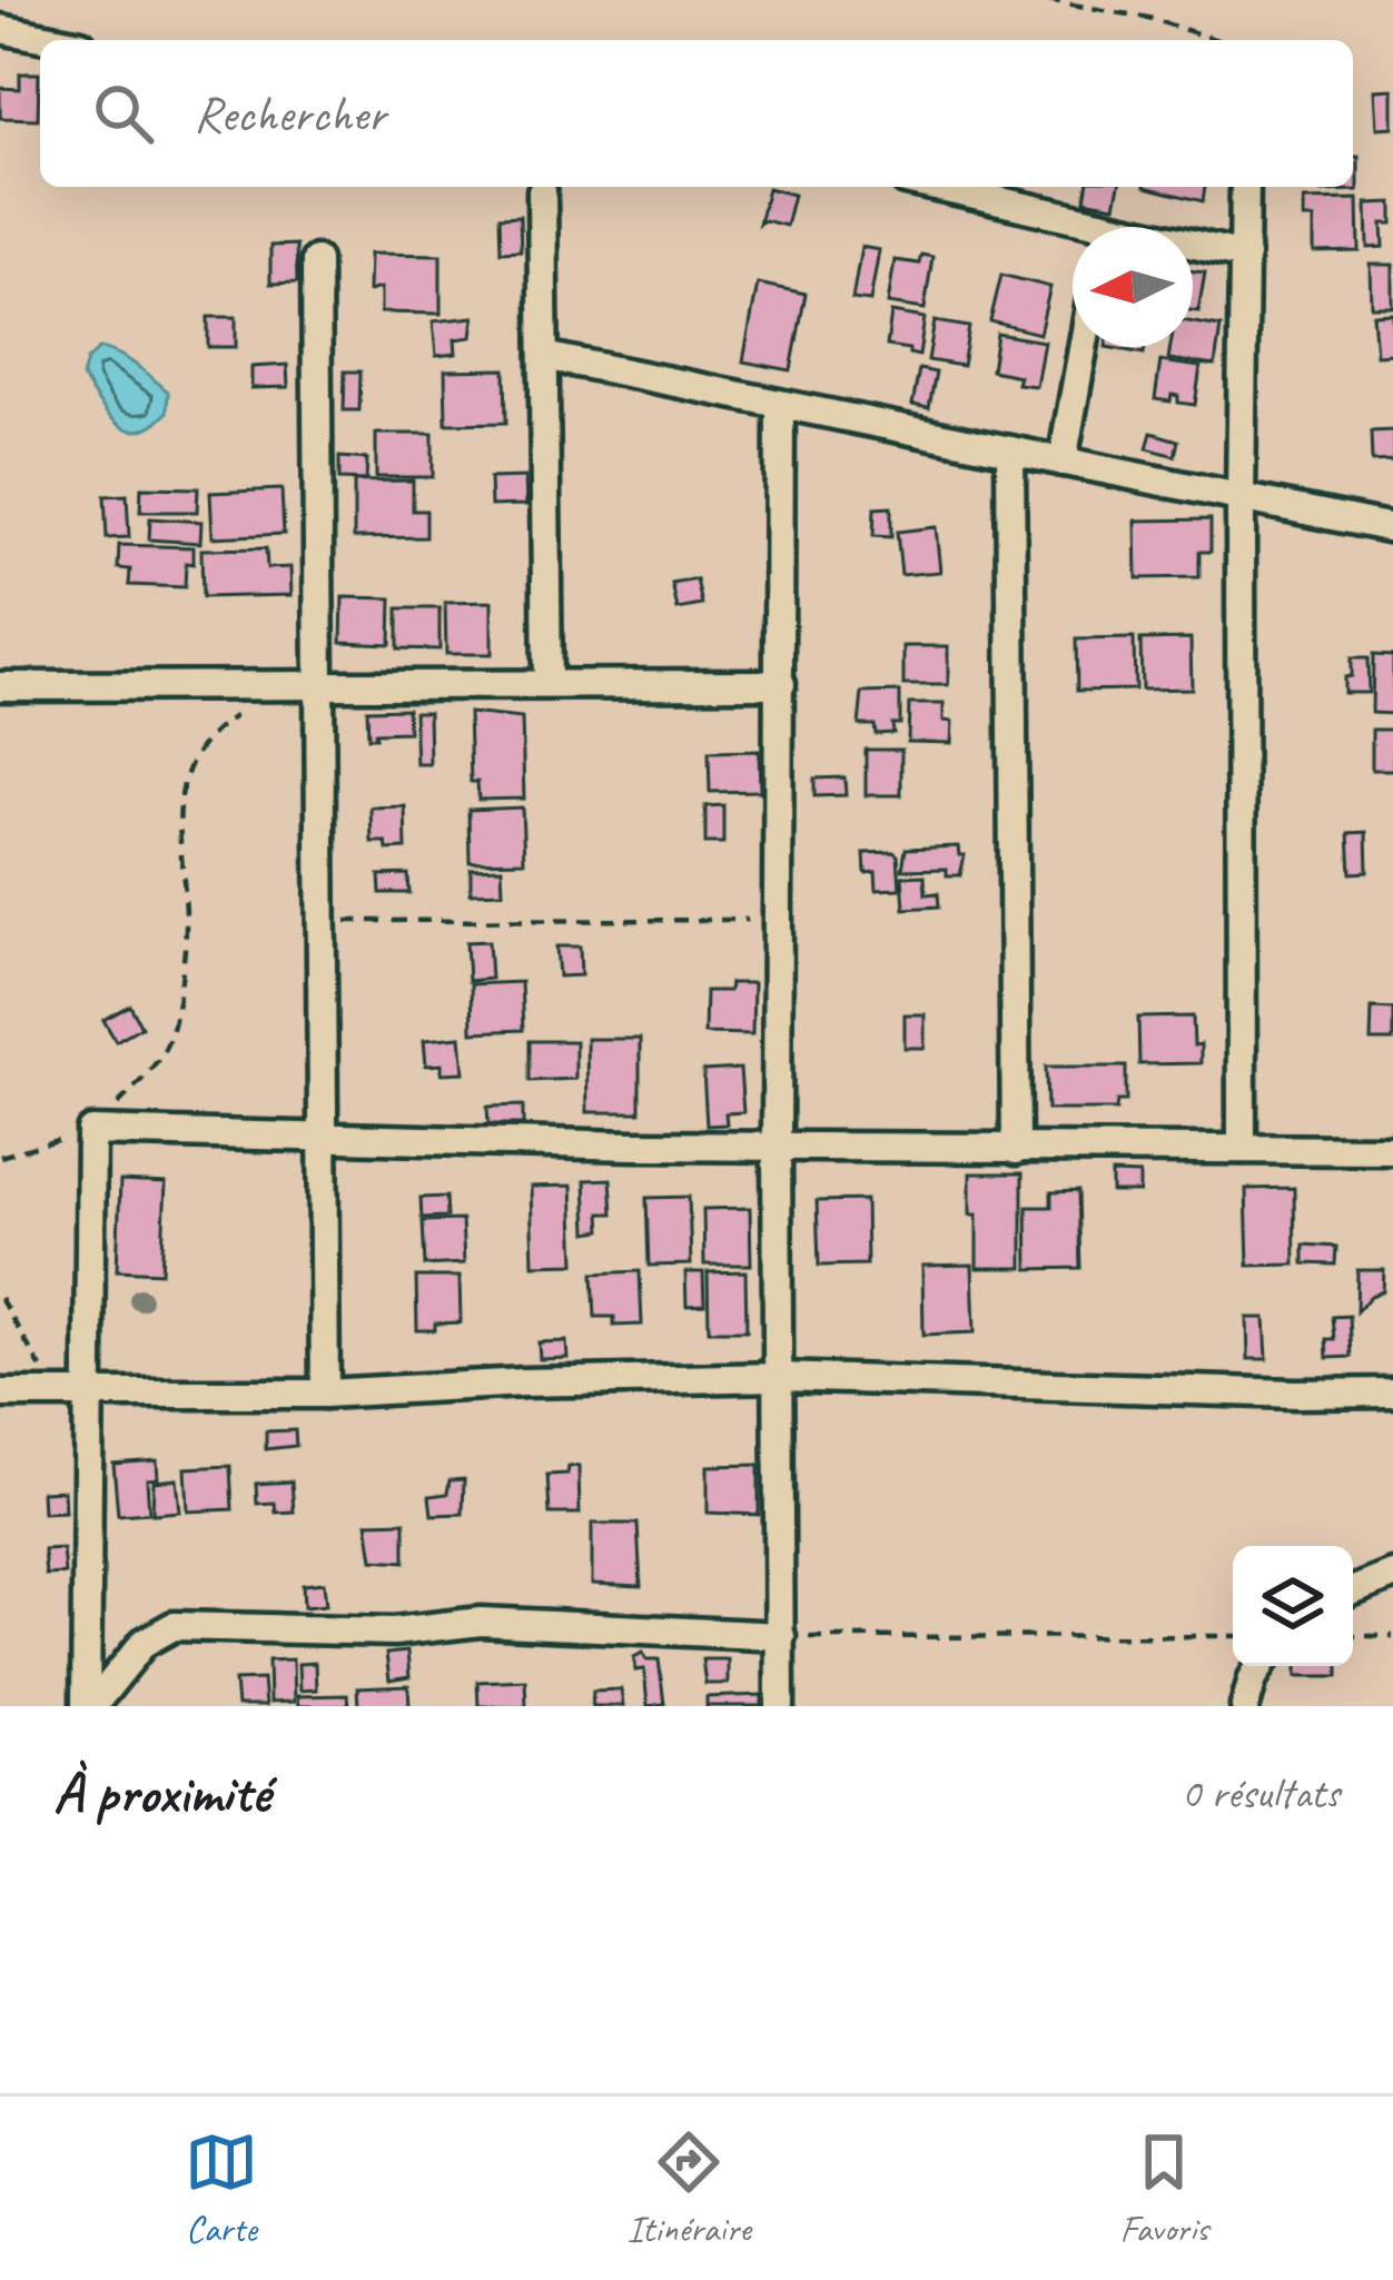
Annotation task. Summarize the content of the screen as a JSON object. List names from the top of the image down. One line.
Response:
{"north":"left","page":{"search":"Rechercher","heading":["À proximité","0 résultats"],"nav":["Carte","Itinéraire","Favoris"]}}
